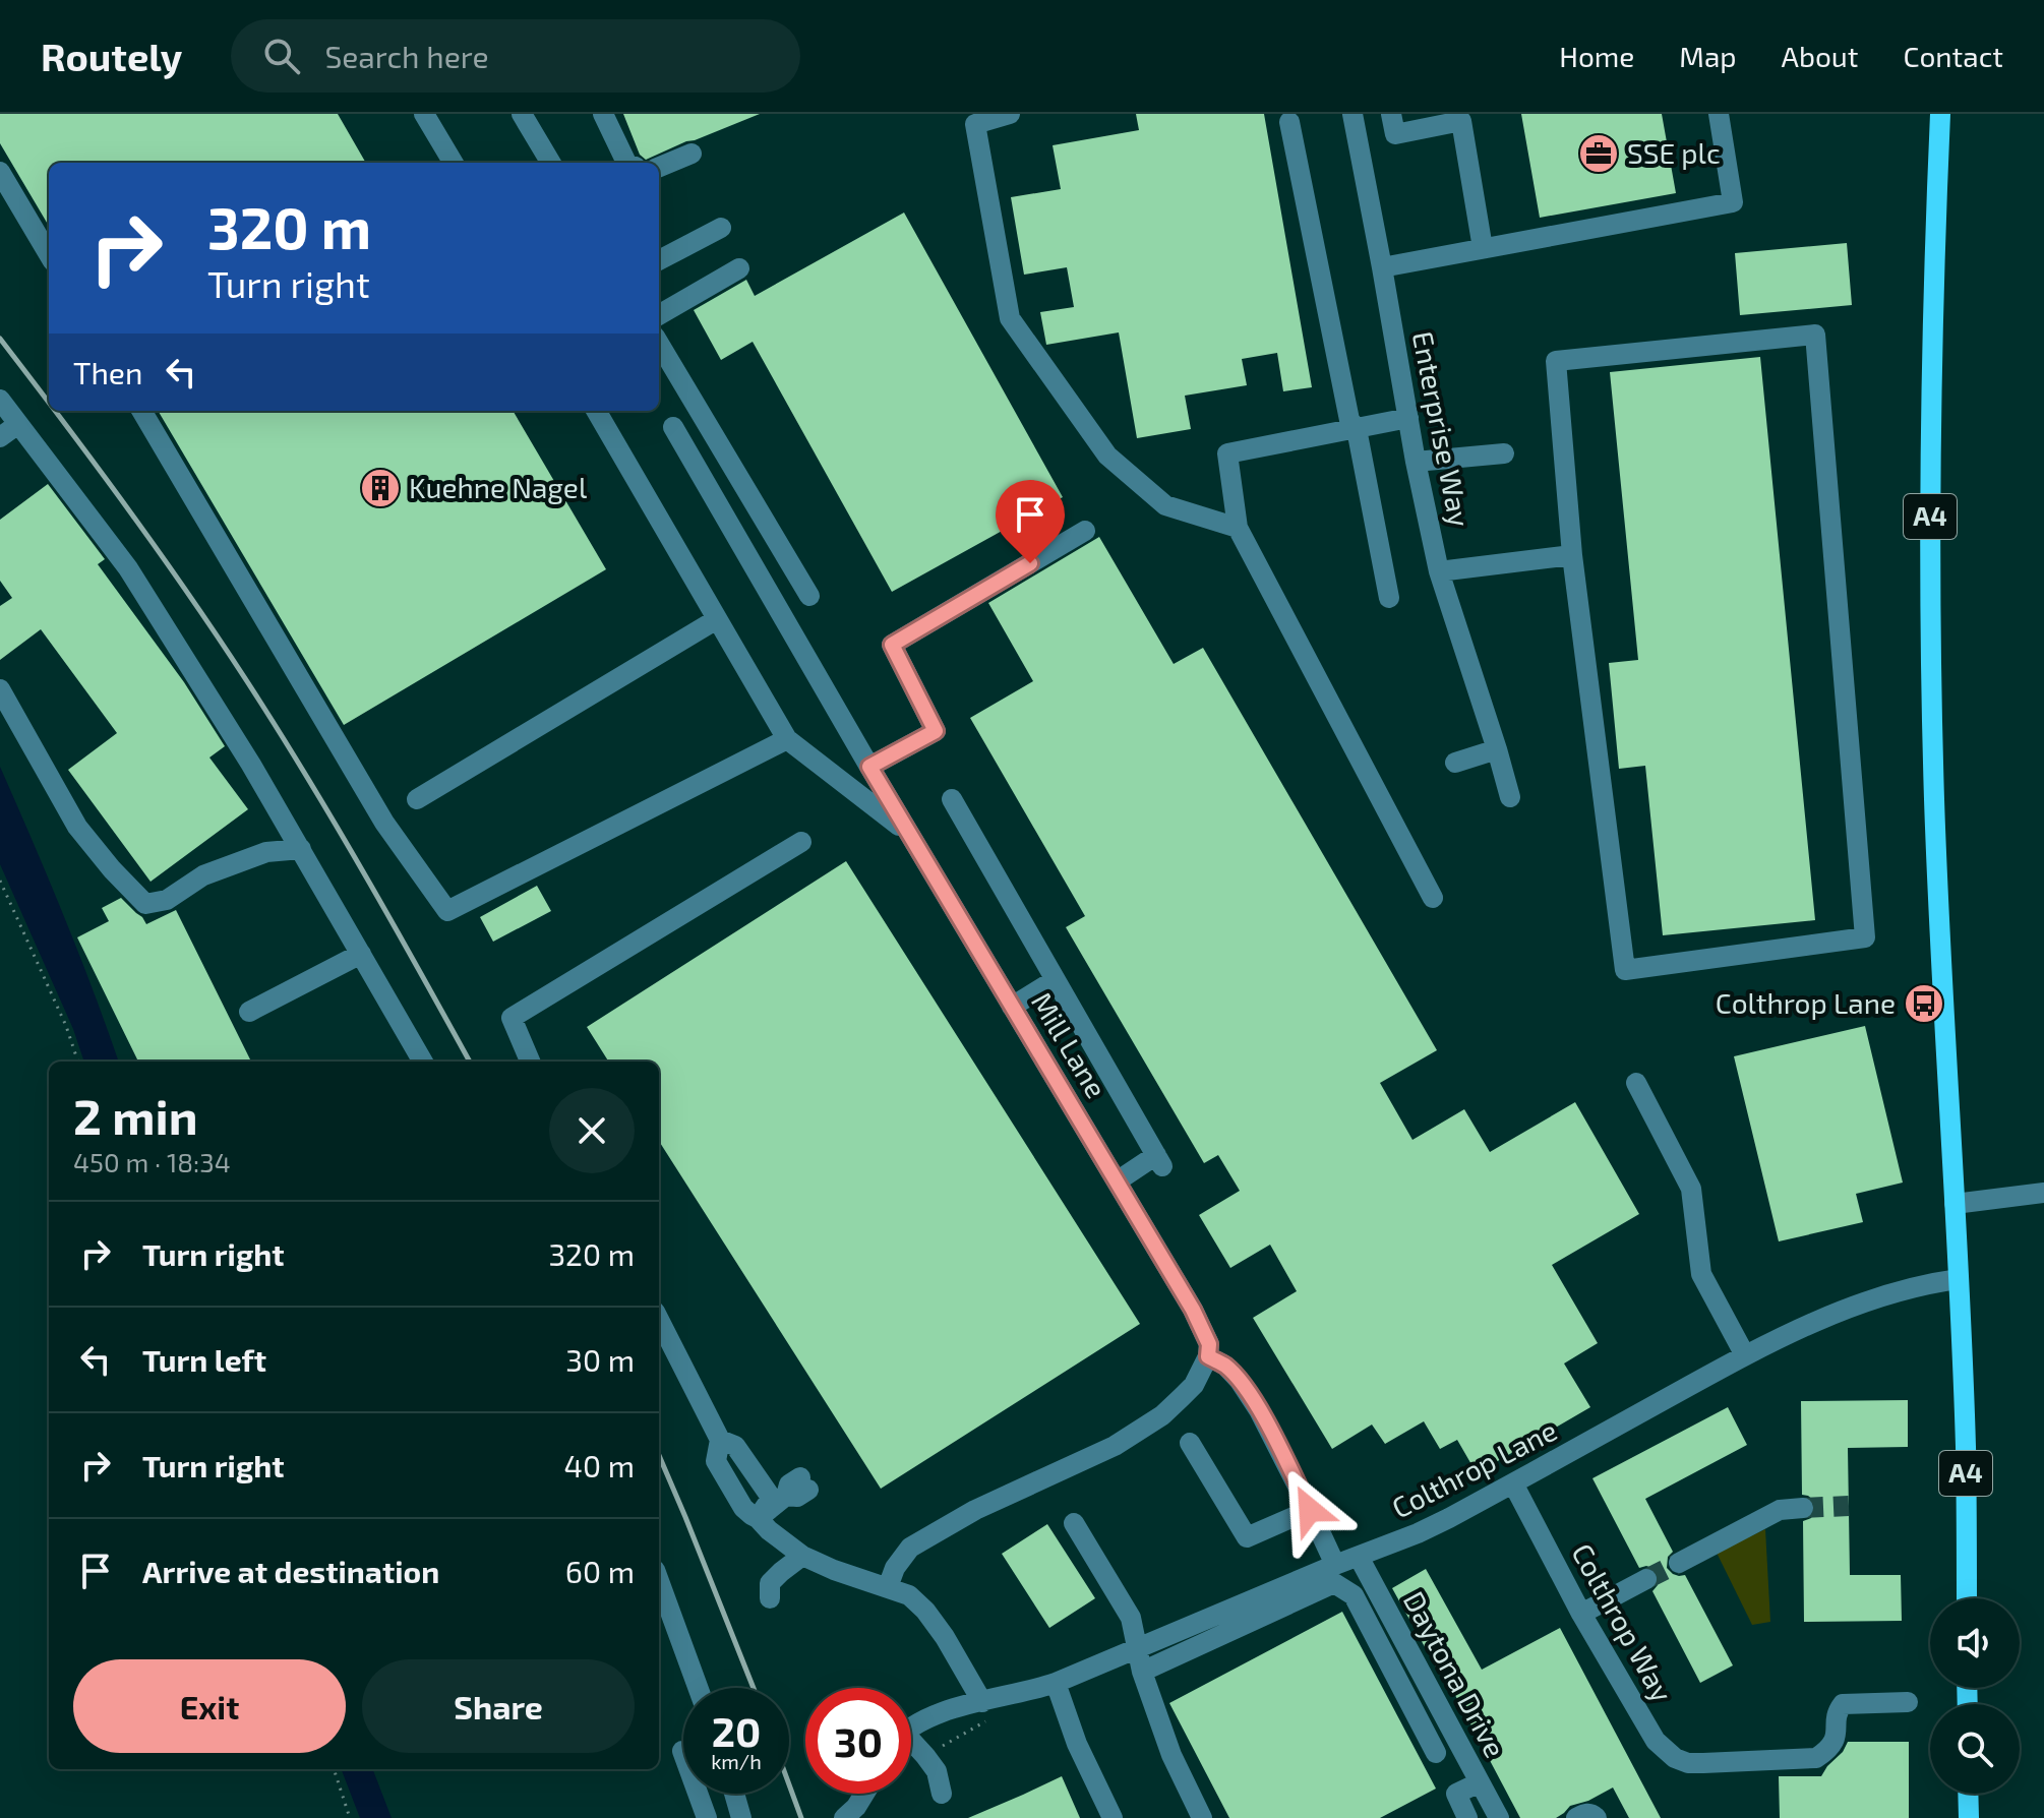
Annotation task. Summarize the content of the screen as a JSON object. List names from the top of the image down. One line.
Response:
{"streets":{"main road":["A4"],"street":["Enterprise Way","Mill Lane","Colthrop Lane","Colthrop Way","Daytona Drive"]},"crossings":[["A4","Colthrop Lane"],["Colthrop Lane","Colthrop Way"],["Colthrop Lane","Daytona Drive"]],"places":{"office":["SSE plc"],"building":["Kuehne Nagel"],"bus stop":["Colthrop Lane"]},"page":{"header":"Routely","search":"Search here","nav":["Home","Map","About","Contact"],"turn":["320 m","Turn right"],"then":"Then","heading":["2 min","450 m · 18:34"],"list":[{"name":"Turn right","value":"320 m"},{"name":"Turn left","value":"30 m"},{"name":"Turn right","value":"40 m"},{"name":"Arrive at destination","value":"60 m"}],"buttons":["Exit","Share"],"speed":"20 km/h","limit":"30"}}
